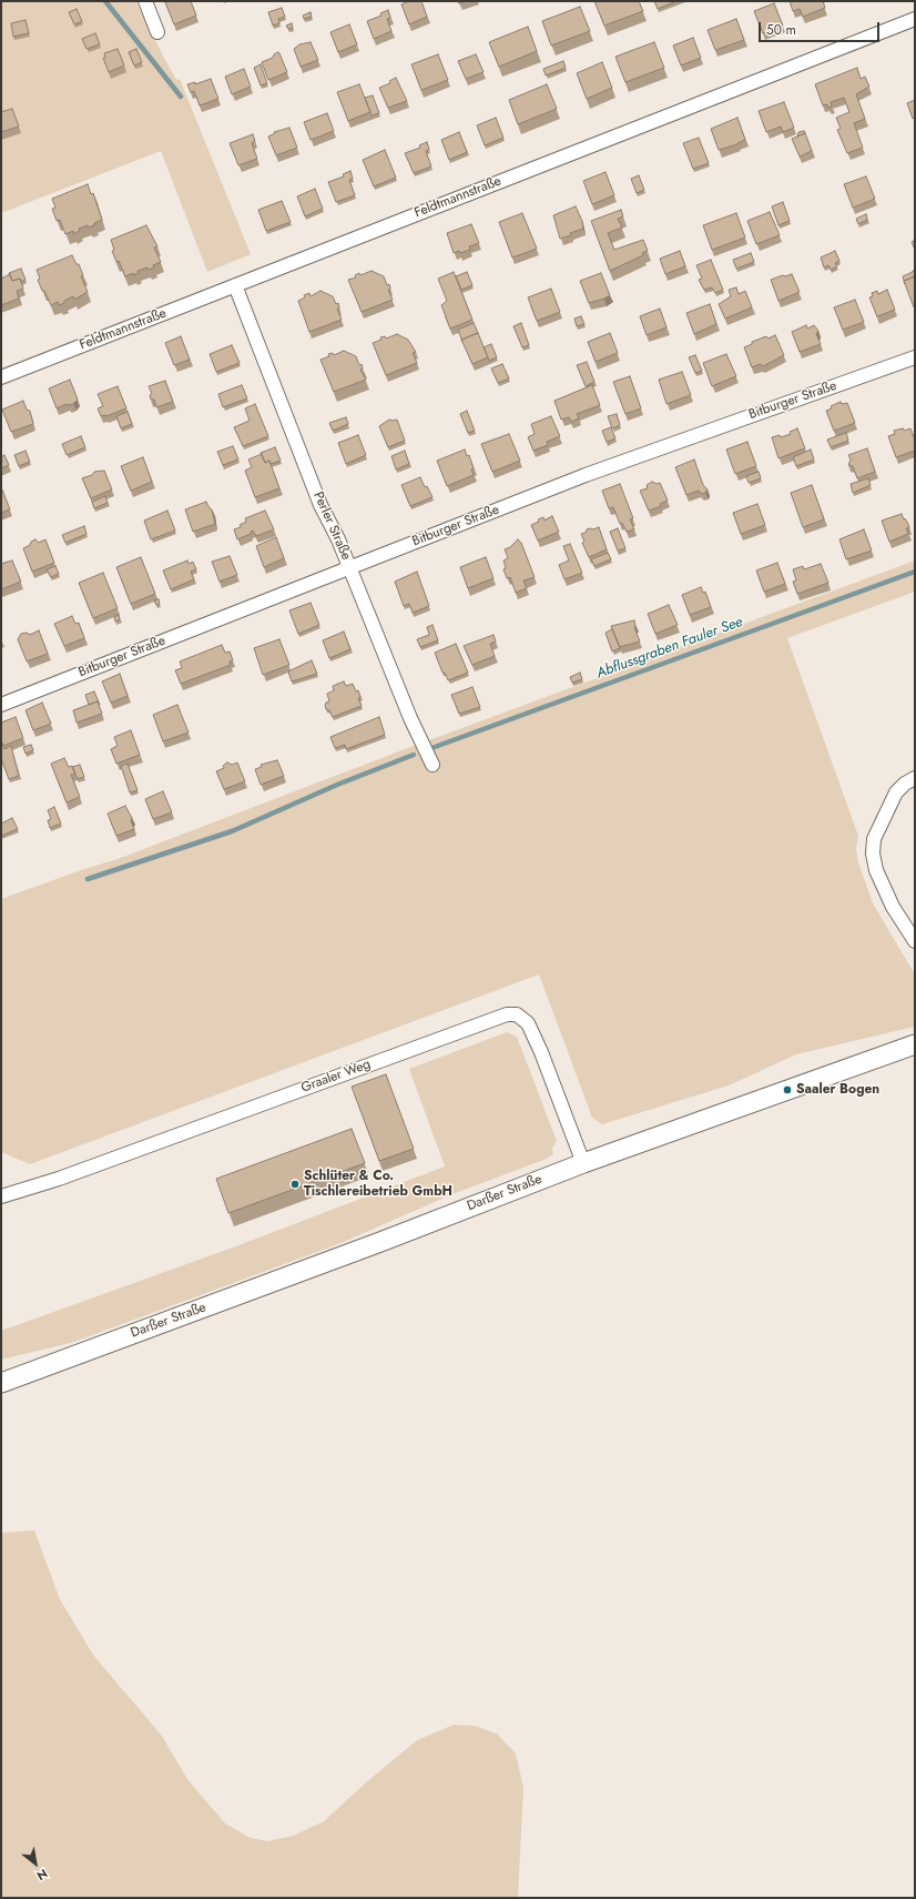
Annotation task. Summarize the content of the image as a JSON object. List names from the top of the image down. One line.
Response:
{"streets":{"main road":["Darßer Straße"],"street":["Feldtmannstraße","Bitburger Straße","Perler Straße","Graaler Weg"]},"crossings":[["Feldtmannstraße","Perler Straße"],["Bitburger Straße","Perler Straße"],["Graaler Weg","Darßer Straße"]],"water":["Abflussgraben Fauler See"],"places":["Saaler Bogen","Schlüter & Co. Tischlereibetrieb GmbH"],"scale_bar":"50 m","north":"bottom right"}
